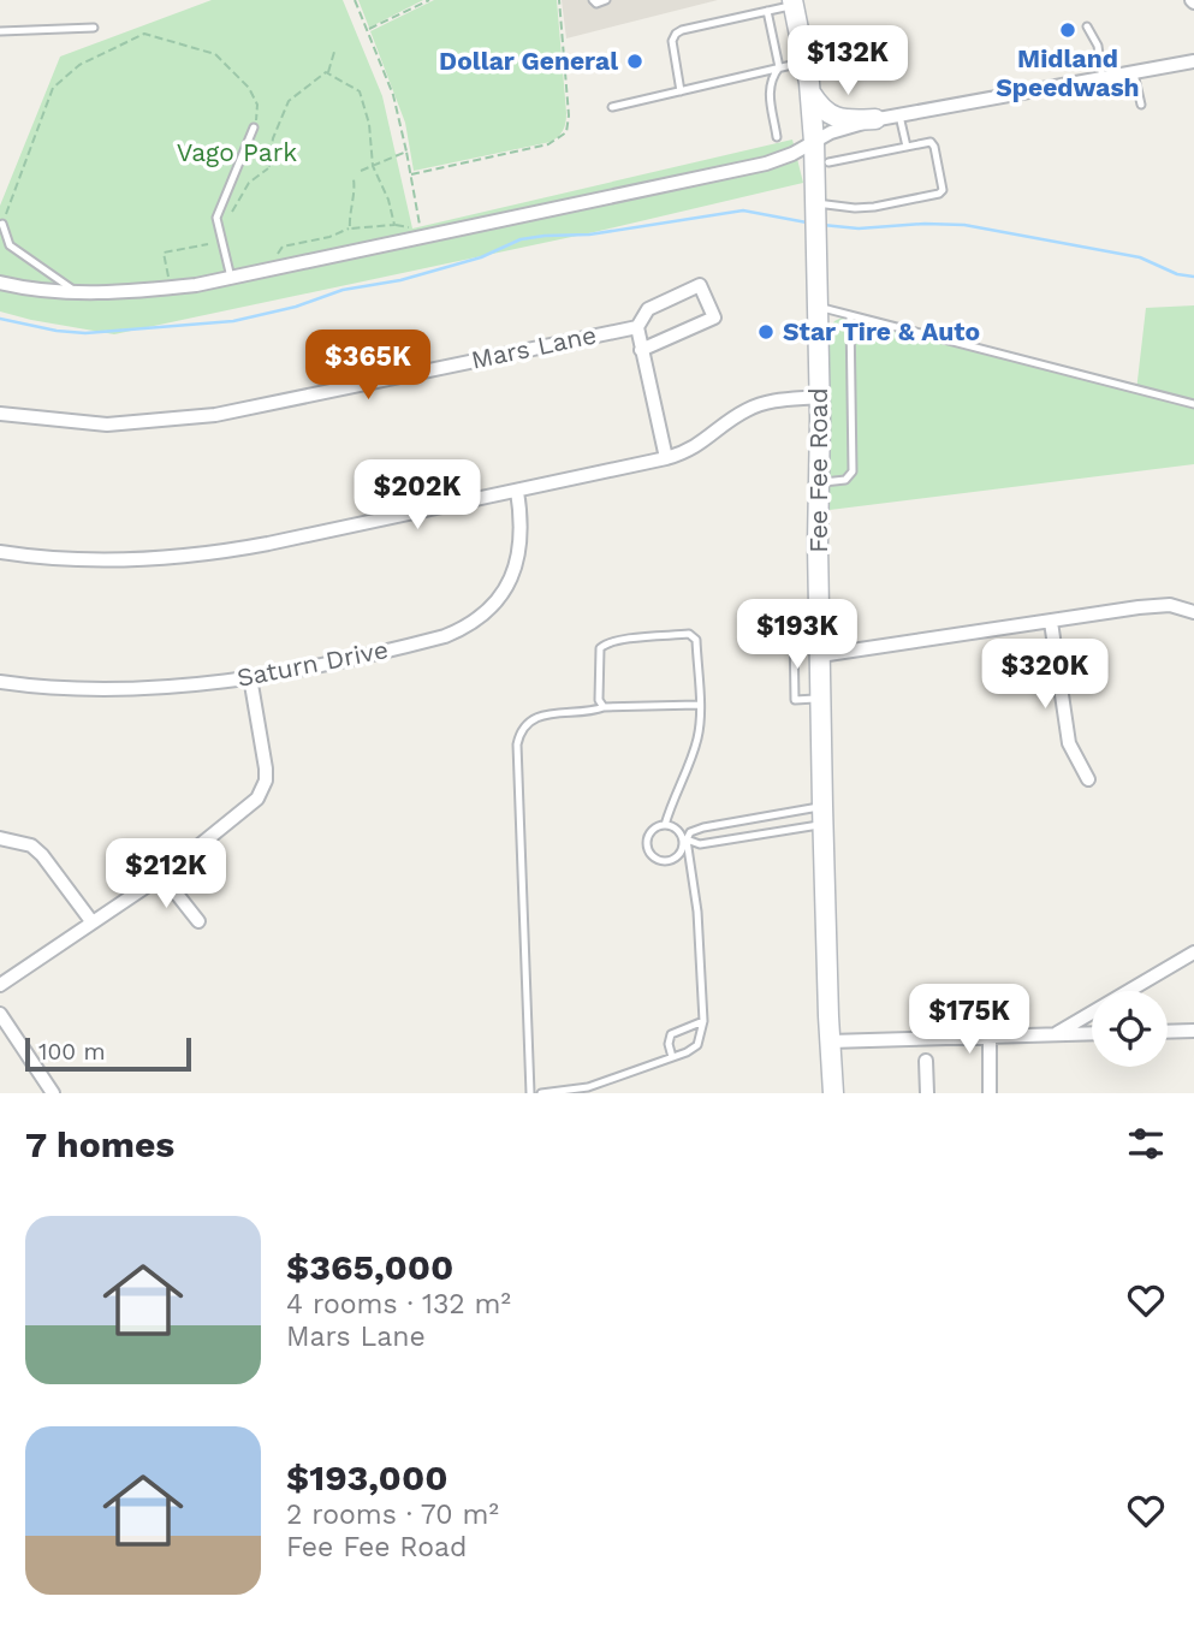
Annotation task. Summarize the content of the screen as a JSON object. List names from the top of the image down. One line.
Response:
{"streets":{"street":["Mars Lane","Fee Fee Road","Saturn Drive"]},"parks":["Vago Park"],"places":["Midland Speedwash","Dollar General","Star Tire & Auto"],"scale_bar":"100 m","page":{"price":["$132K","$365K","$202K","$193K","$320K","$212K","$175K"],"scale":"100 m","heading":"7 homes","list":[{"name":"$365,000","note":"4 rooms · 132 m² · Mars Lane"},{"name":"$193,000","note":"2 rooms · 70 m² · Fee Fee Road"}]}}
